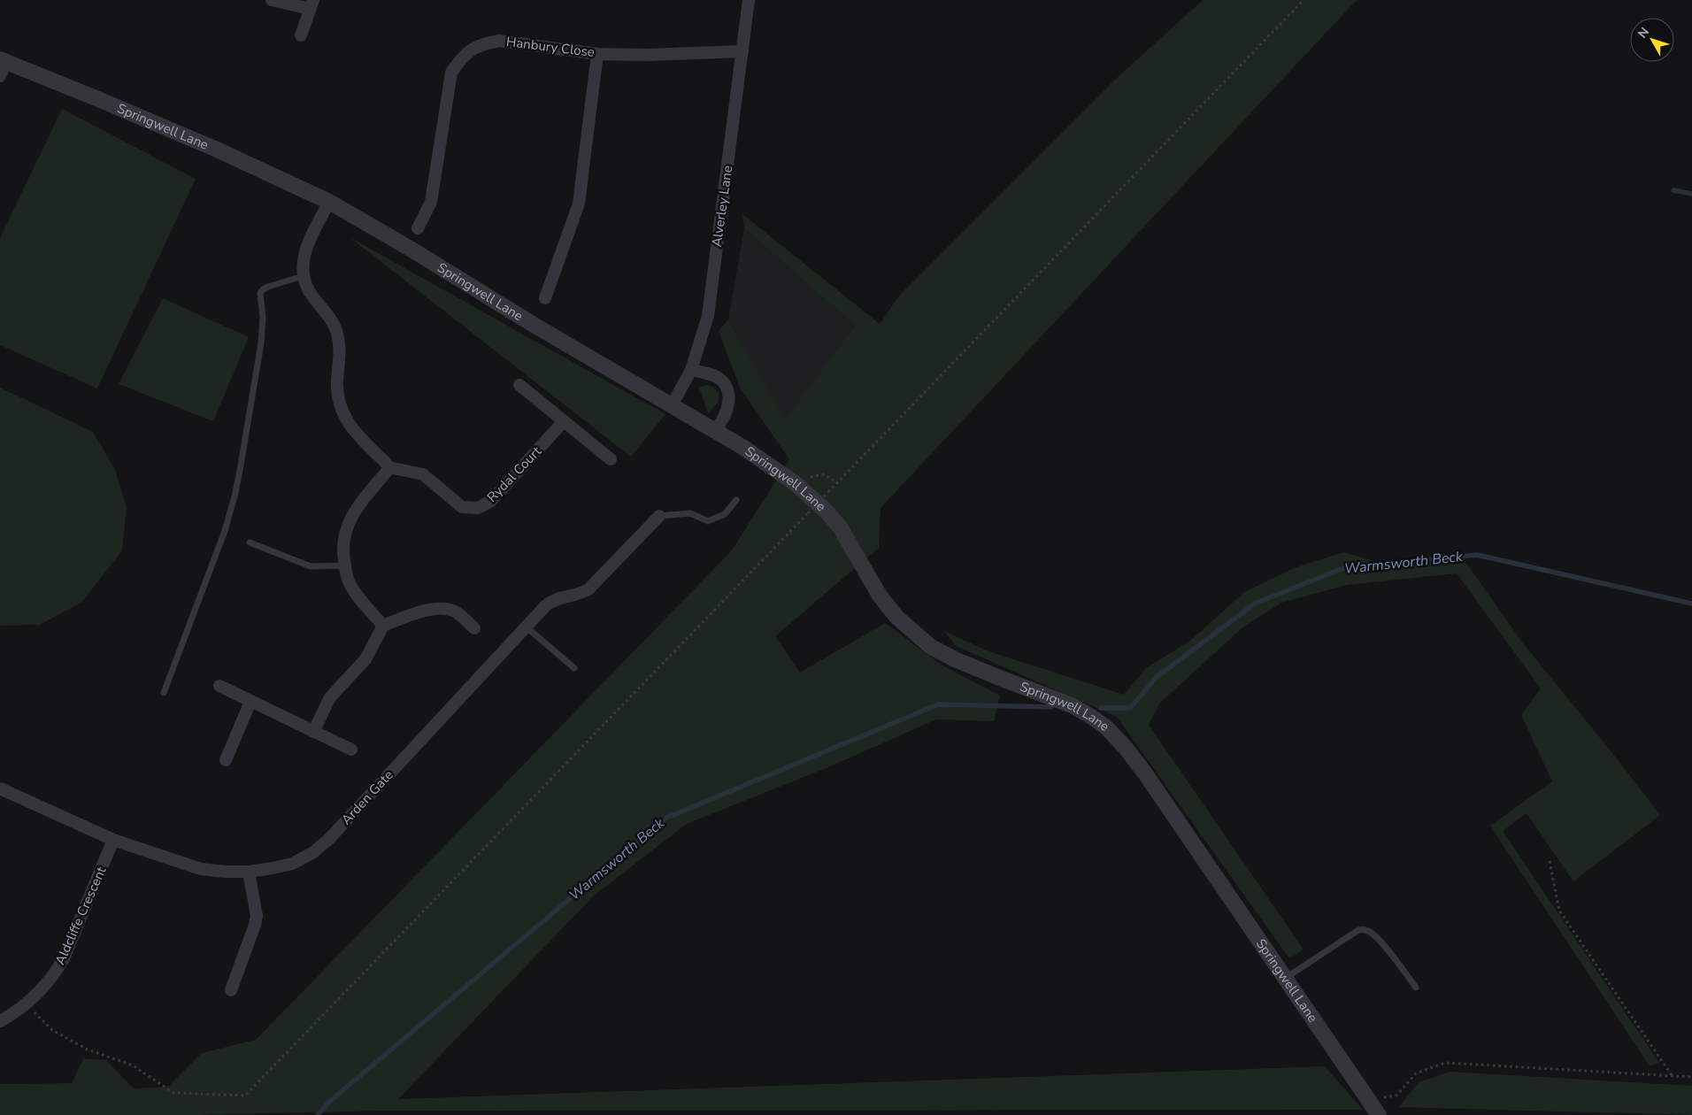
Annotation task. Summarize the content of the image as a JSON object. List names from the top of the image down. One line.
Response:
{"streets":{"street":["Hanbury Close","Springwell Lane","Alverley Lane","Rydal Court","Arden Gate","Aldcliffe Crescent"]},"crossings":[["Hanbury Close","Alverley Lane"],["Springwell Lane","Alverley Lane"],["Arden Gate","Aldcliffe Crescent"]],"water":["Warmsworth Beck"],"north":"top left"}
